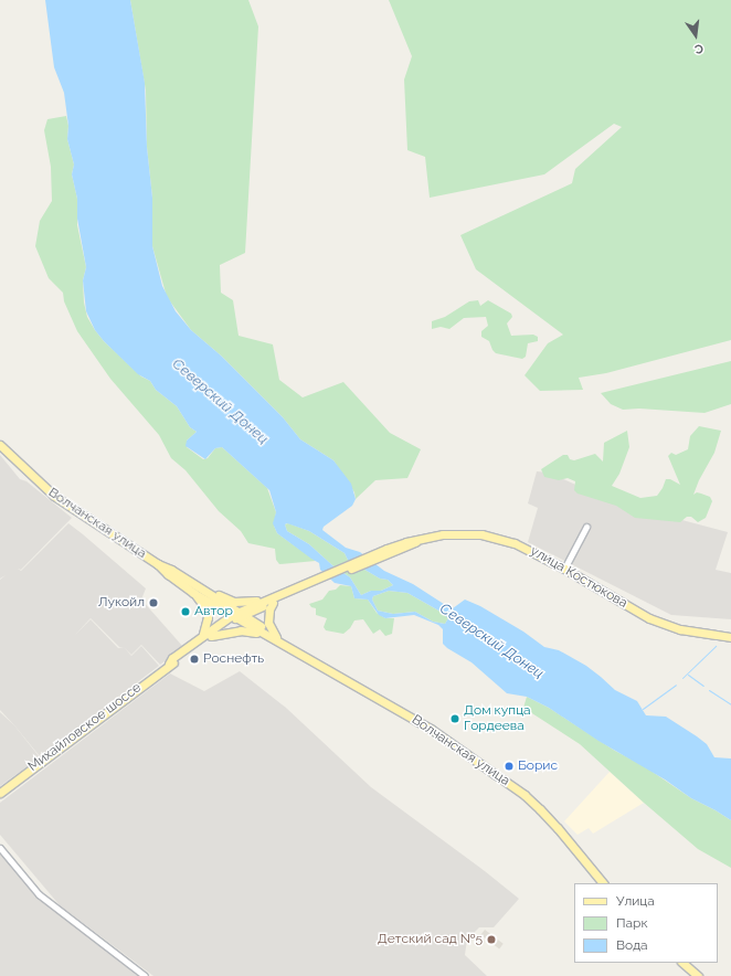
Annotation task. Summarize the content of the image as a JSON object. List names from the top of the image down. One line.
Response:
{"streets":{"main road":["Волчанская улица","улица Костюкова","Михайловское шоссе"]},"crossings":[["Волчанская улица","улица Костюкова"],["Волчанская улица","Михайловское шоссе"],["улица Костюкова","Михайловское шоссе"]],"water":["Северский Донец"],"places":["Лукойл","Автор","Роснефть","Дом купца Гордеева","Борис","Детский сад №5"],"legend":["Улица","Парк","Вода"],"north":"bottom"}
